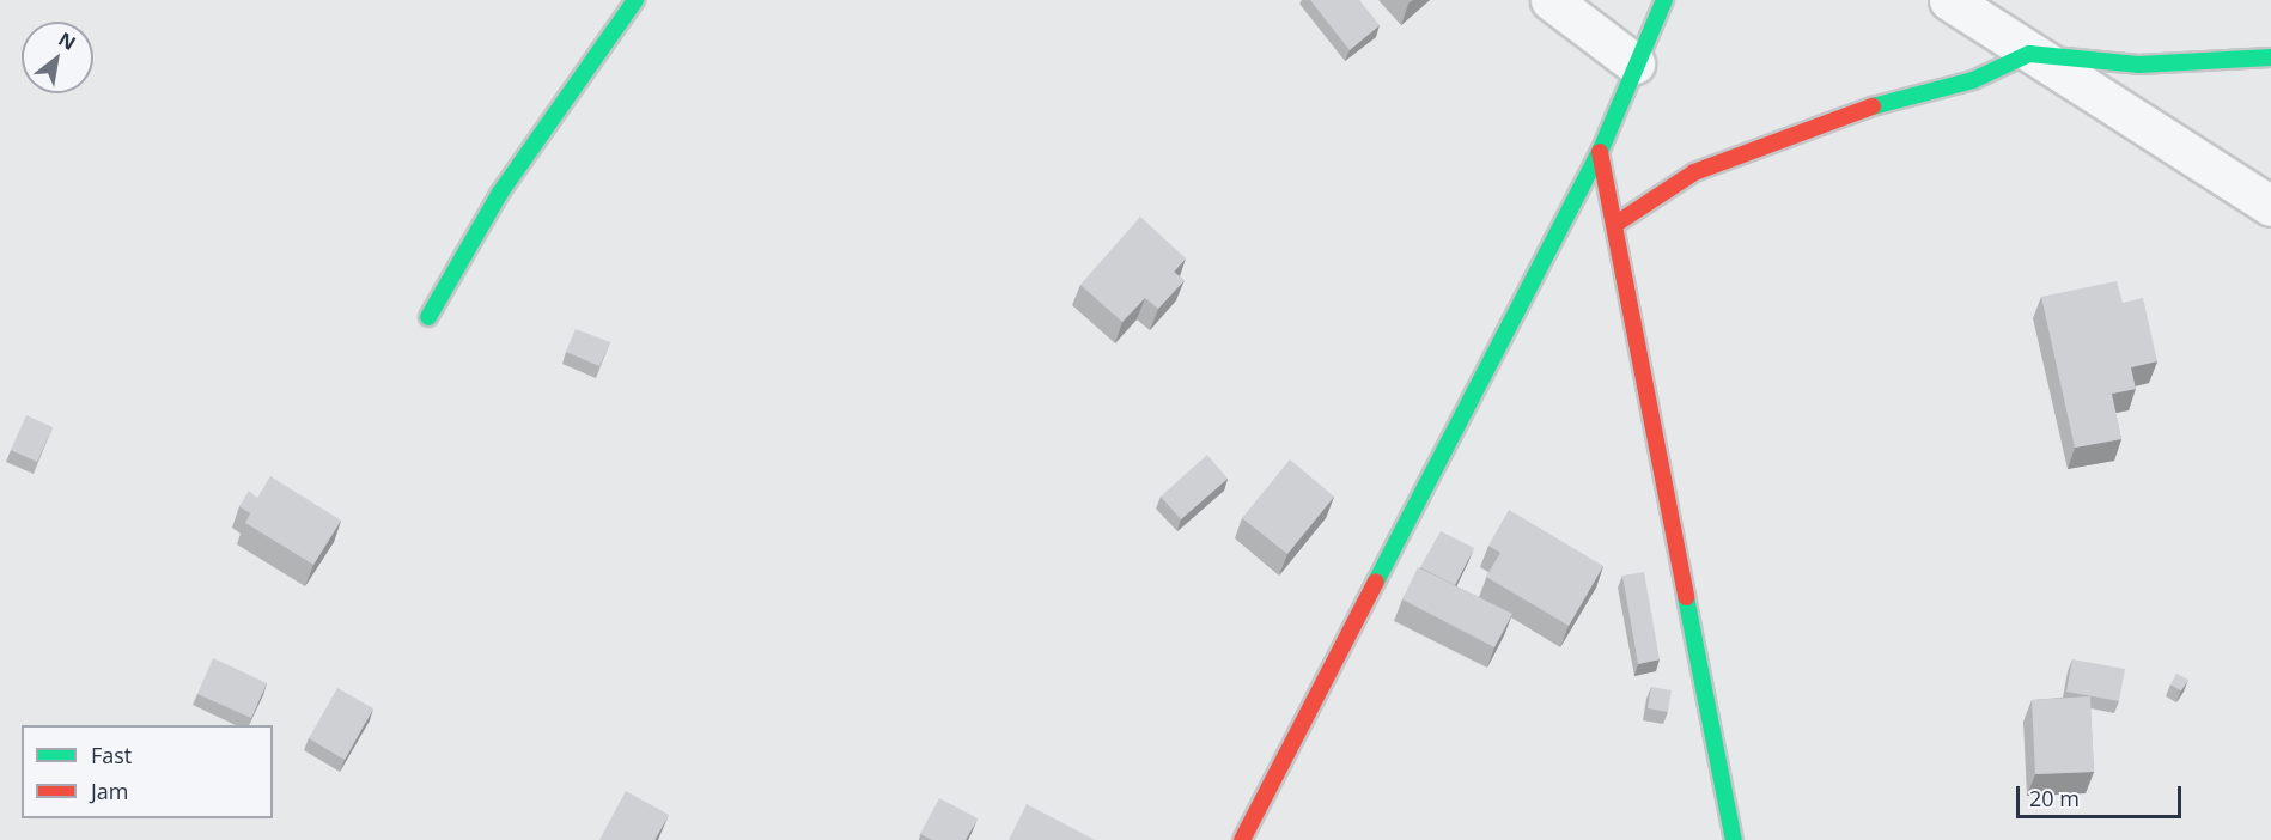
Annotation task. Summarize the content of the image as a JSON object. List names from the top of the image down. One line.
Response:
{"legend":["Fast","Jam"],"scale_bar":"20 m","north":"top right"}
